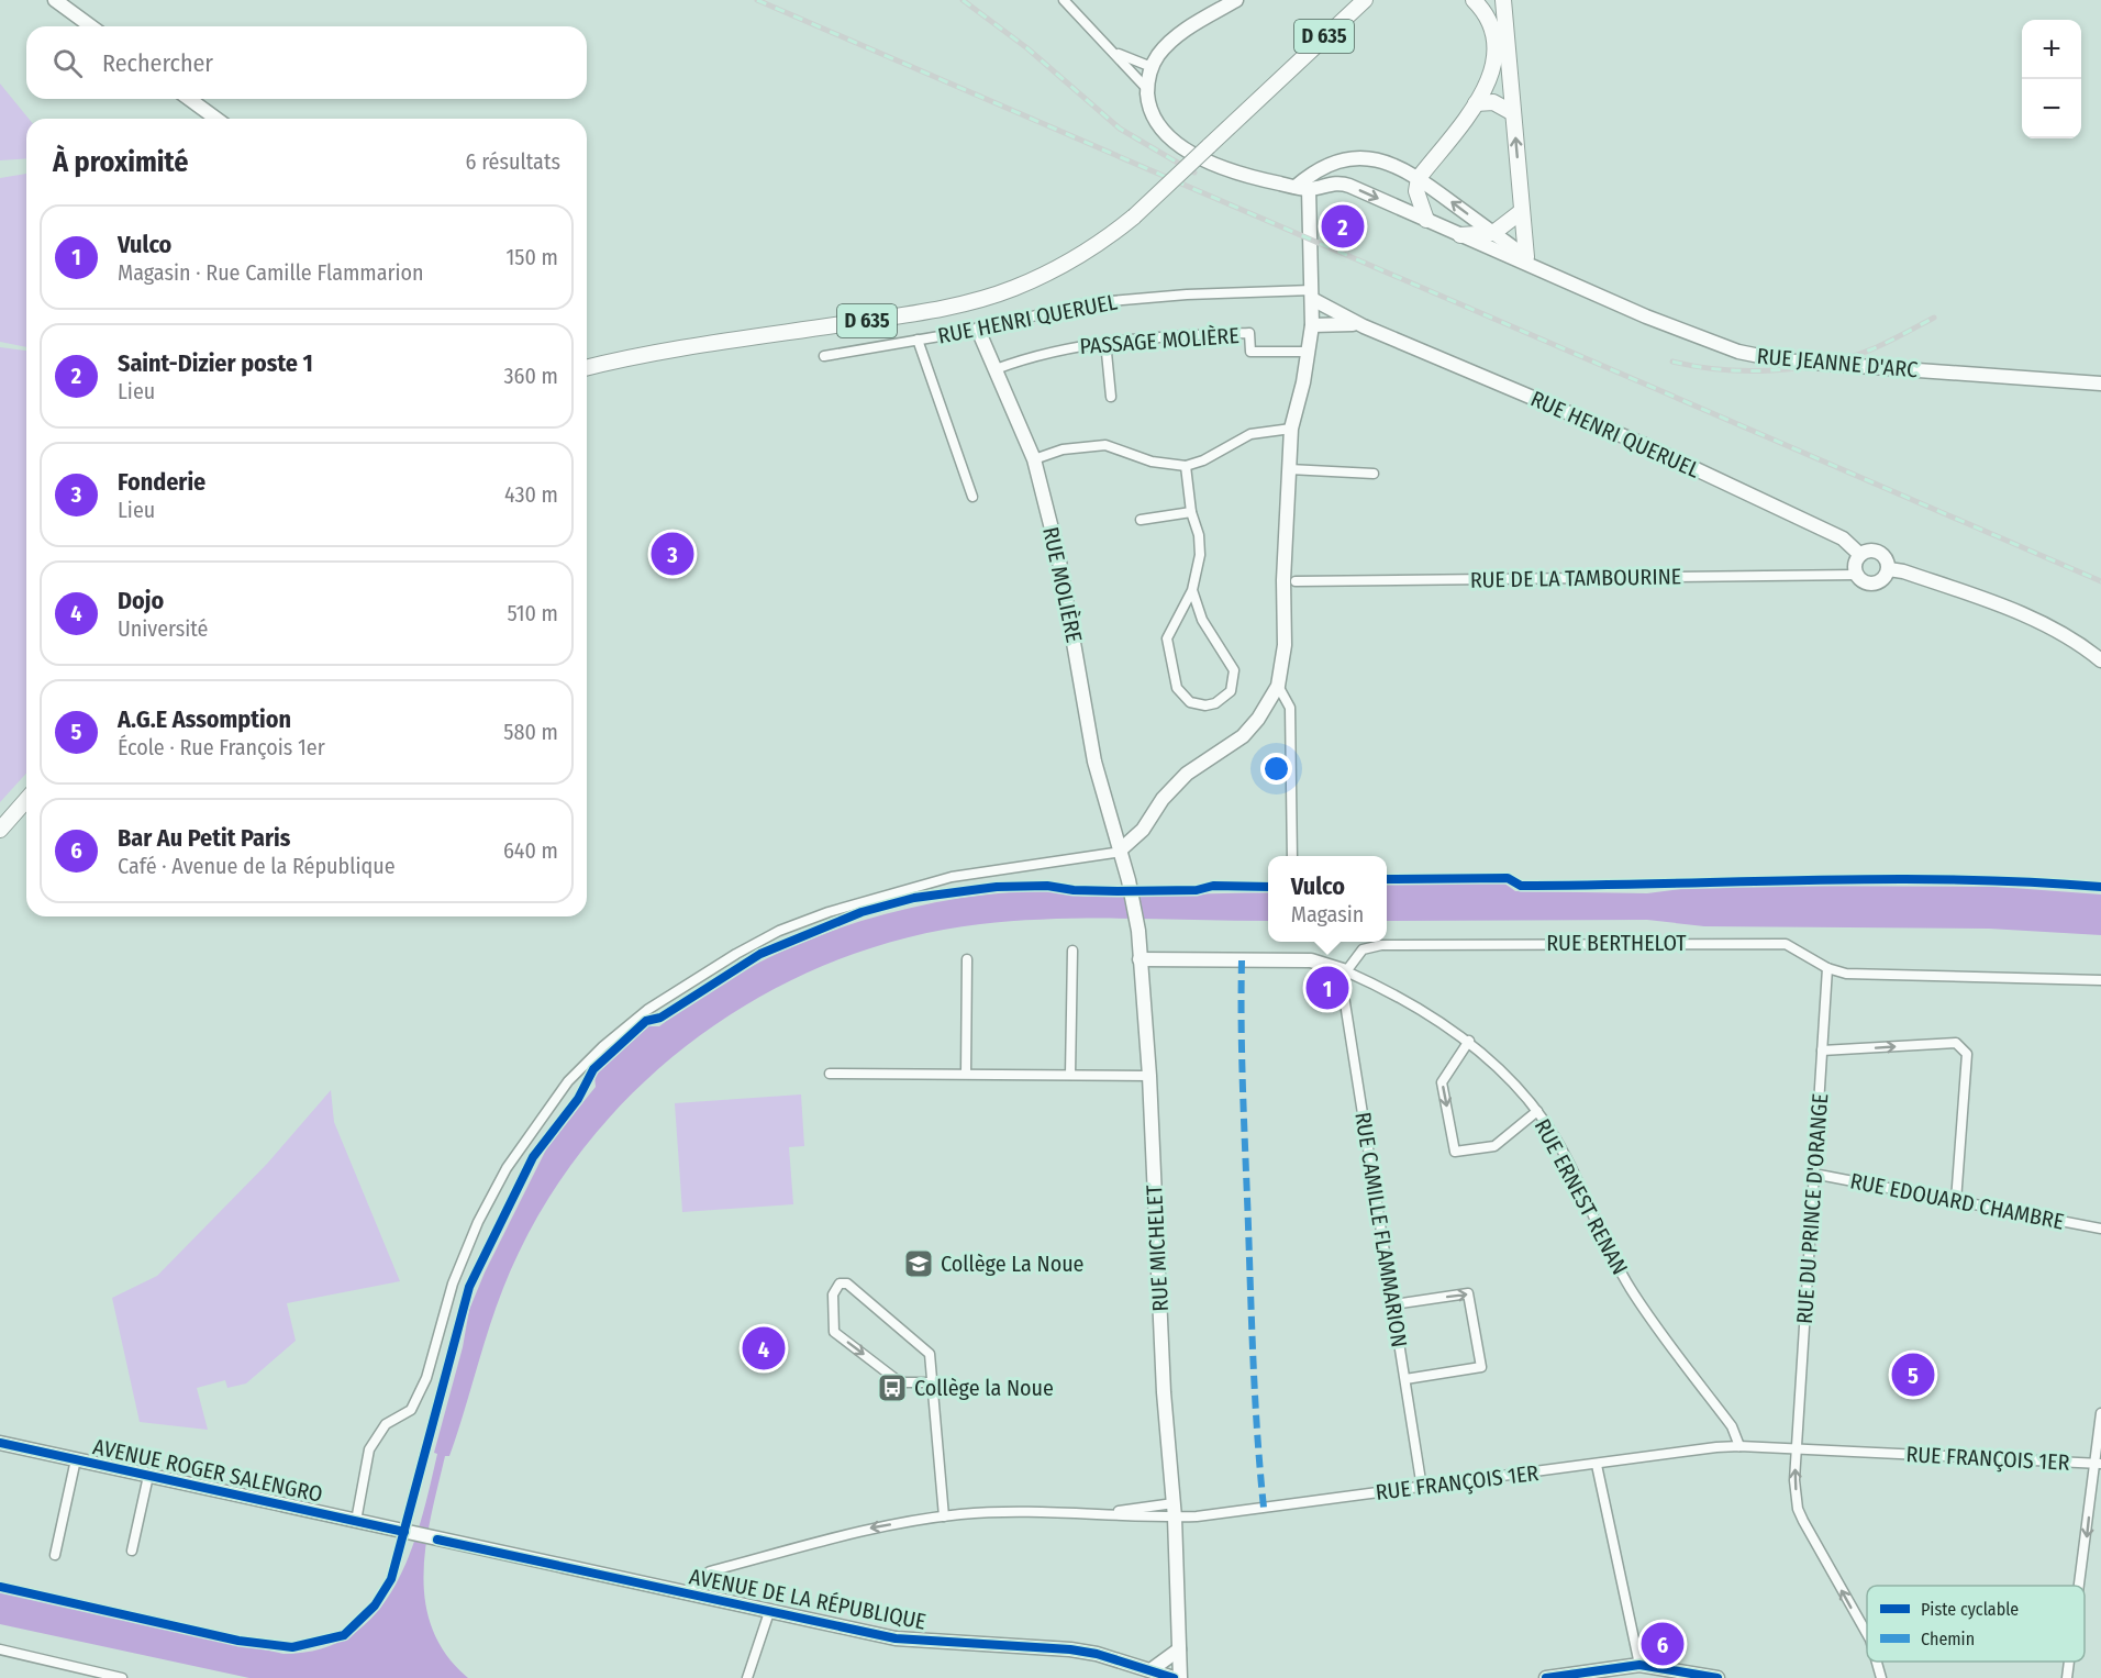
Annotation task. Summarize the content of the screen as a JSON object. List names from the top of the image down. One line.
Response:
{"streets":{"main road":["D 635","RUE HENRI QUERUEL","RUE JEANNE D'ARC","RUE MOLIÈRE","RUE MICHELET","AVENUE ROGER SALENGRO","AVENUE DE LA RÉPUBLIQUE"],"street":["PASSAGE MOLIÈRE","RUE DE LA TAMBOURINE","RUE BERTHELOT","RUE ERNEST RENAN","RUE EDOUARD CHAMBRE","RUE DU PRINCE D'ORANGE","RUE CAMILLE FLAMMARION","RUE FRANÇOIS 1ER"]},"crossings":[["RUE HENRI QUERUEL","RUE DE LA TAMBOURINE"],["RUE HENRI QUERUEL","RUE MOLIÈRE"],["PASSAGE MOLIÈRE","RUE MOLIÈRE"],["RUE MOLIÈRE","RUE MICHELET"],["RUE BERTHELOT","RUE ERNEST RENAN"],["RUE BERTHELOT","RUE DU PRINCE D'ORANGE"],["RUE BERTHELOT","RUE CAMILLE FLAMMARION"],["RUE ERNEST RENAN","RUE CAMILLE FLAMMARION"],["RUE ERNEST RENAN","RUE FRANÇOIS 1ER"],["RUE EDOUARD CHAMBRE","RUE DU PRINCE D'ORANGE"],["RUE DU PRINCE D'ORANGE","RUE FRANÇOIS 1ER"],["RUE CAMILLE FLAMMARION","RUE FRANÇOIS 1ER"],["RUE MICHELET","RUE FRANÇOIS 1ER"],["RUE FRANÇOIS 1ER","AVENUE DE LA RÉPUBLIQUE"],["AVENUE ROGER SALENGRO","AVENUE DE LA RÉPUBLIQUE"]],"places":{"school or university":["Collège La Noue"],"bus stop":["Collège la Noue"]},"legend":["Piste cyclable","Chemin"],"page":{"map_buttons":["+","−"],"search":"Rechercher","heading":["À proximité","6 résultats"],"pins":["2","3","1","4","5","6"],"list":[{"mark":"1","name":"Vulco","note":"Magasin · Rue Camille Flammarion","value":"150 m"},{"mark":"2","name":"Saint-Dizier poste 1","note":"Lieu","value":"360 m"},{"mark":"3","name":"Fonderie","note":"Lieu","value":"430 m"},{"mark":"4","name":"Dojo","note":"Université","value":"510 m"},{"mark":"5","name":"A.G.E Assomption","note":"École · Rue François 1er","value":"580 m"},{"mark":"6","name":"Bar Au Petit Paris","note":"Café · Avenue de la République","value":"640 m"}],"popup":["Vulco","Magasin"]}}
